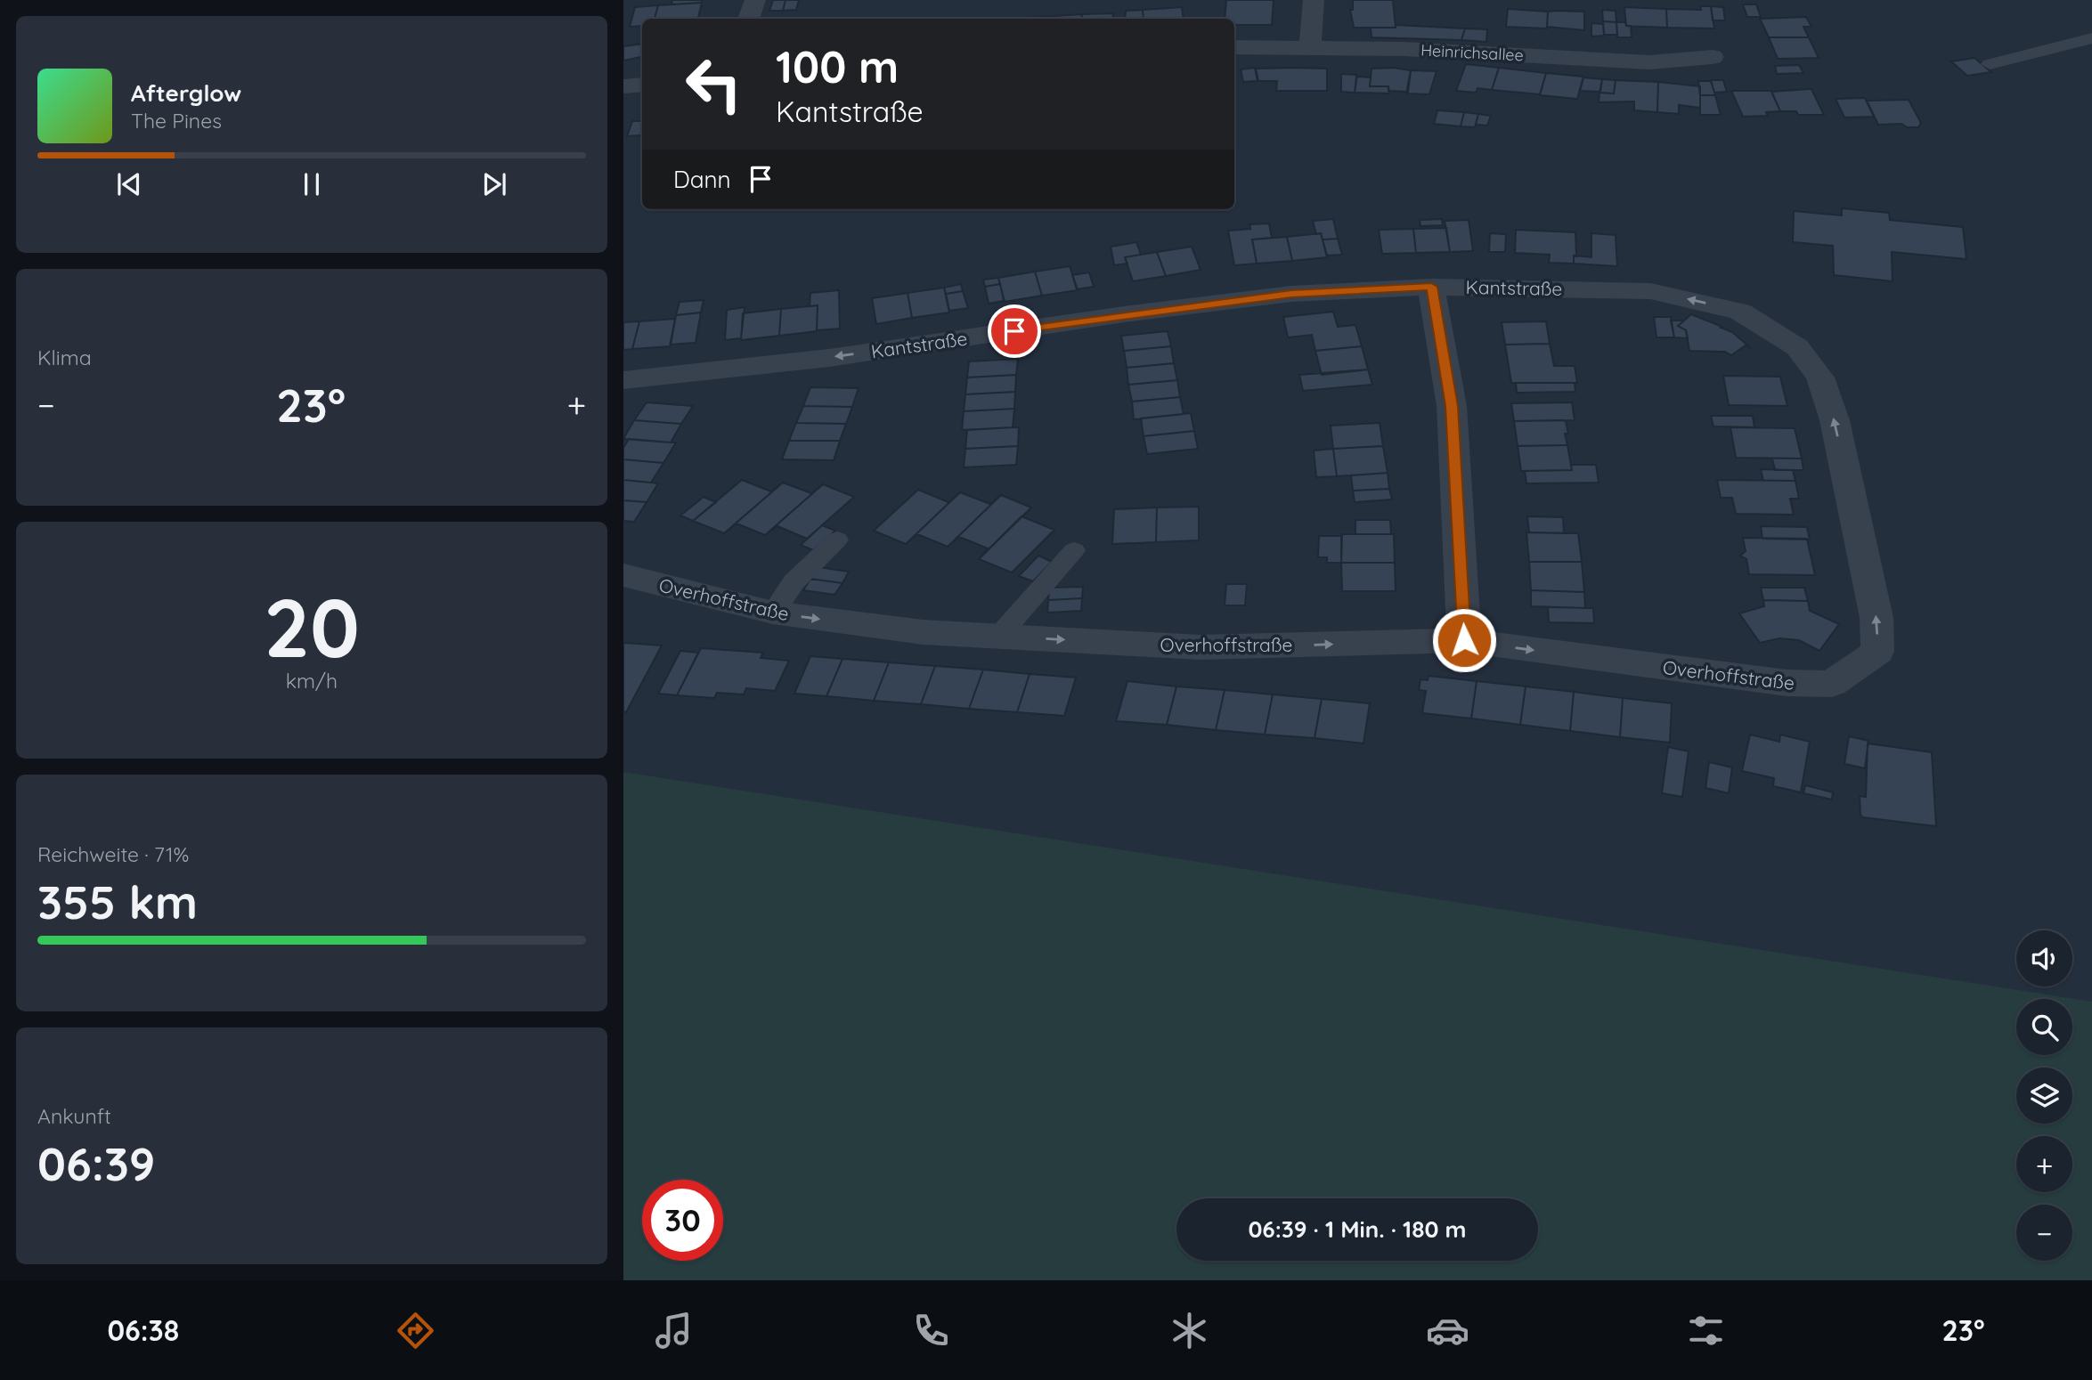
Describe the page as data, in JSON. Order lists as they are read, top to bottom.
{
  "streets": {
    "street": ["Heinrichsallee", "Kantstraße", "Overhoffstraße"]
  },
  "crossings": [
    ["Kantstraße", "Overhoffstraße"]
  ],
  "one_way": ["Overhoffstraße"],
  "page": {
    "turn": ["100 m", "Kantstraße"],
    "song": ["Afterglow", "The Pines"],
    "then": "Dann",
    "tile": [
      "Klima",
      ["20", "km/h"],
      ["Reichweite · 71%", "355 km"],
      ["Ankunft", "06:39"]
    ],
    "heat": ["−", "23°", "+"],
    "map_buttons": ["+", "−"],
    "limit": "30",
    "trip": "06:39 · 1 Min. · 180 m",
    "tabs": ["06:38", "23°"]
  }
}
